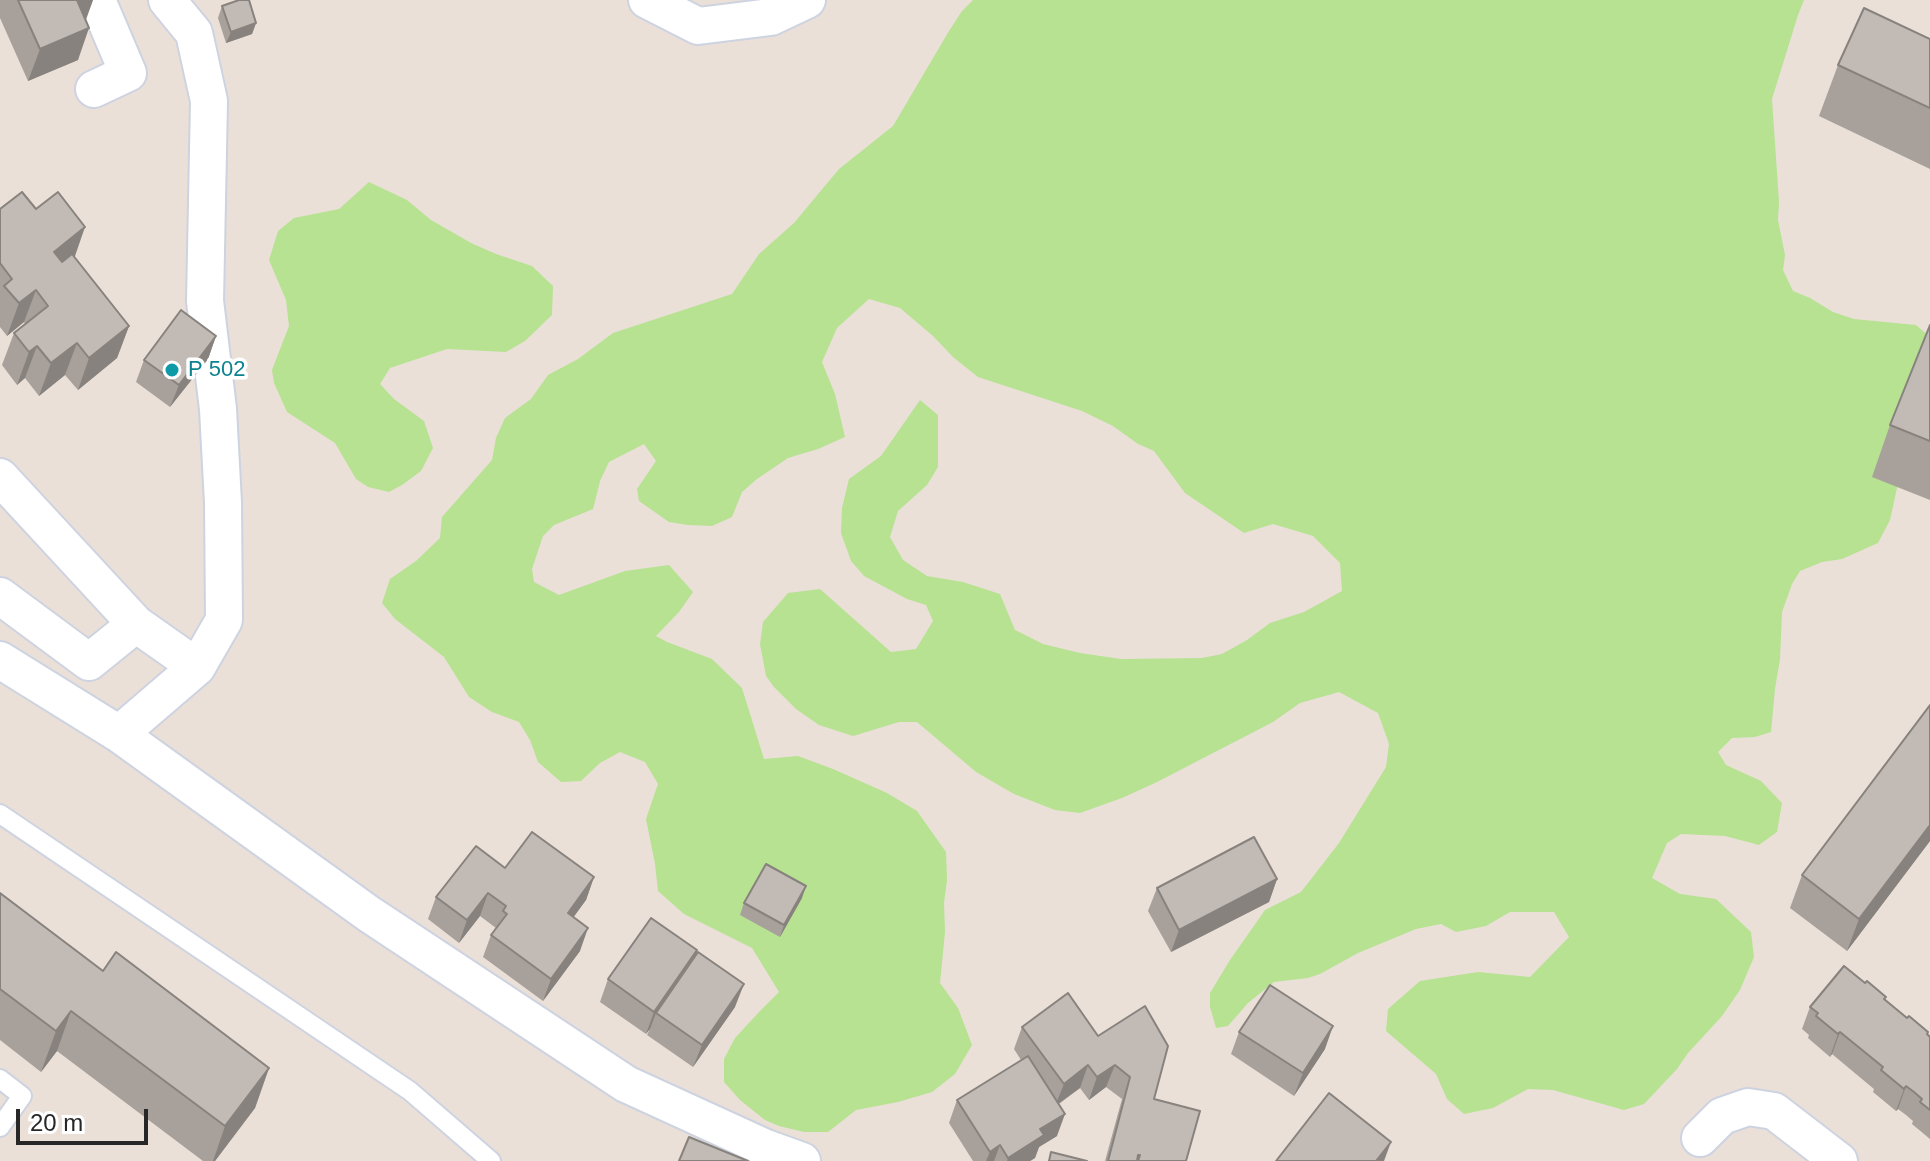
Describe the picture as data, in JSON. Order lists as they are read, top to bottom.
{
  "places": ["P 502"],
  "scale_bar": "20 m"
}
